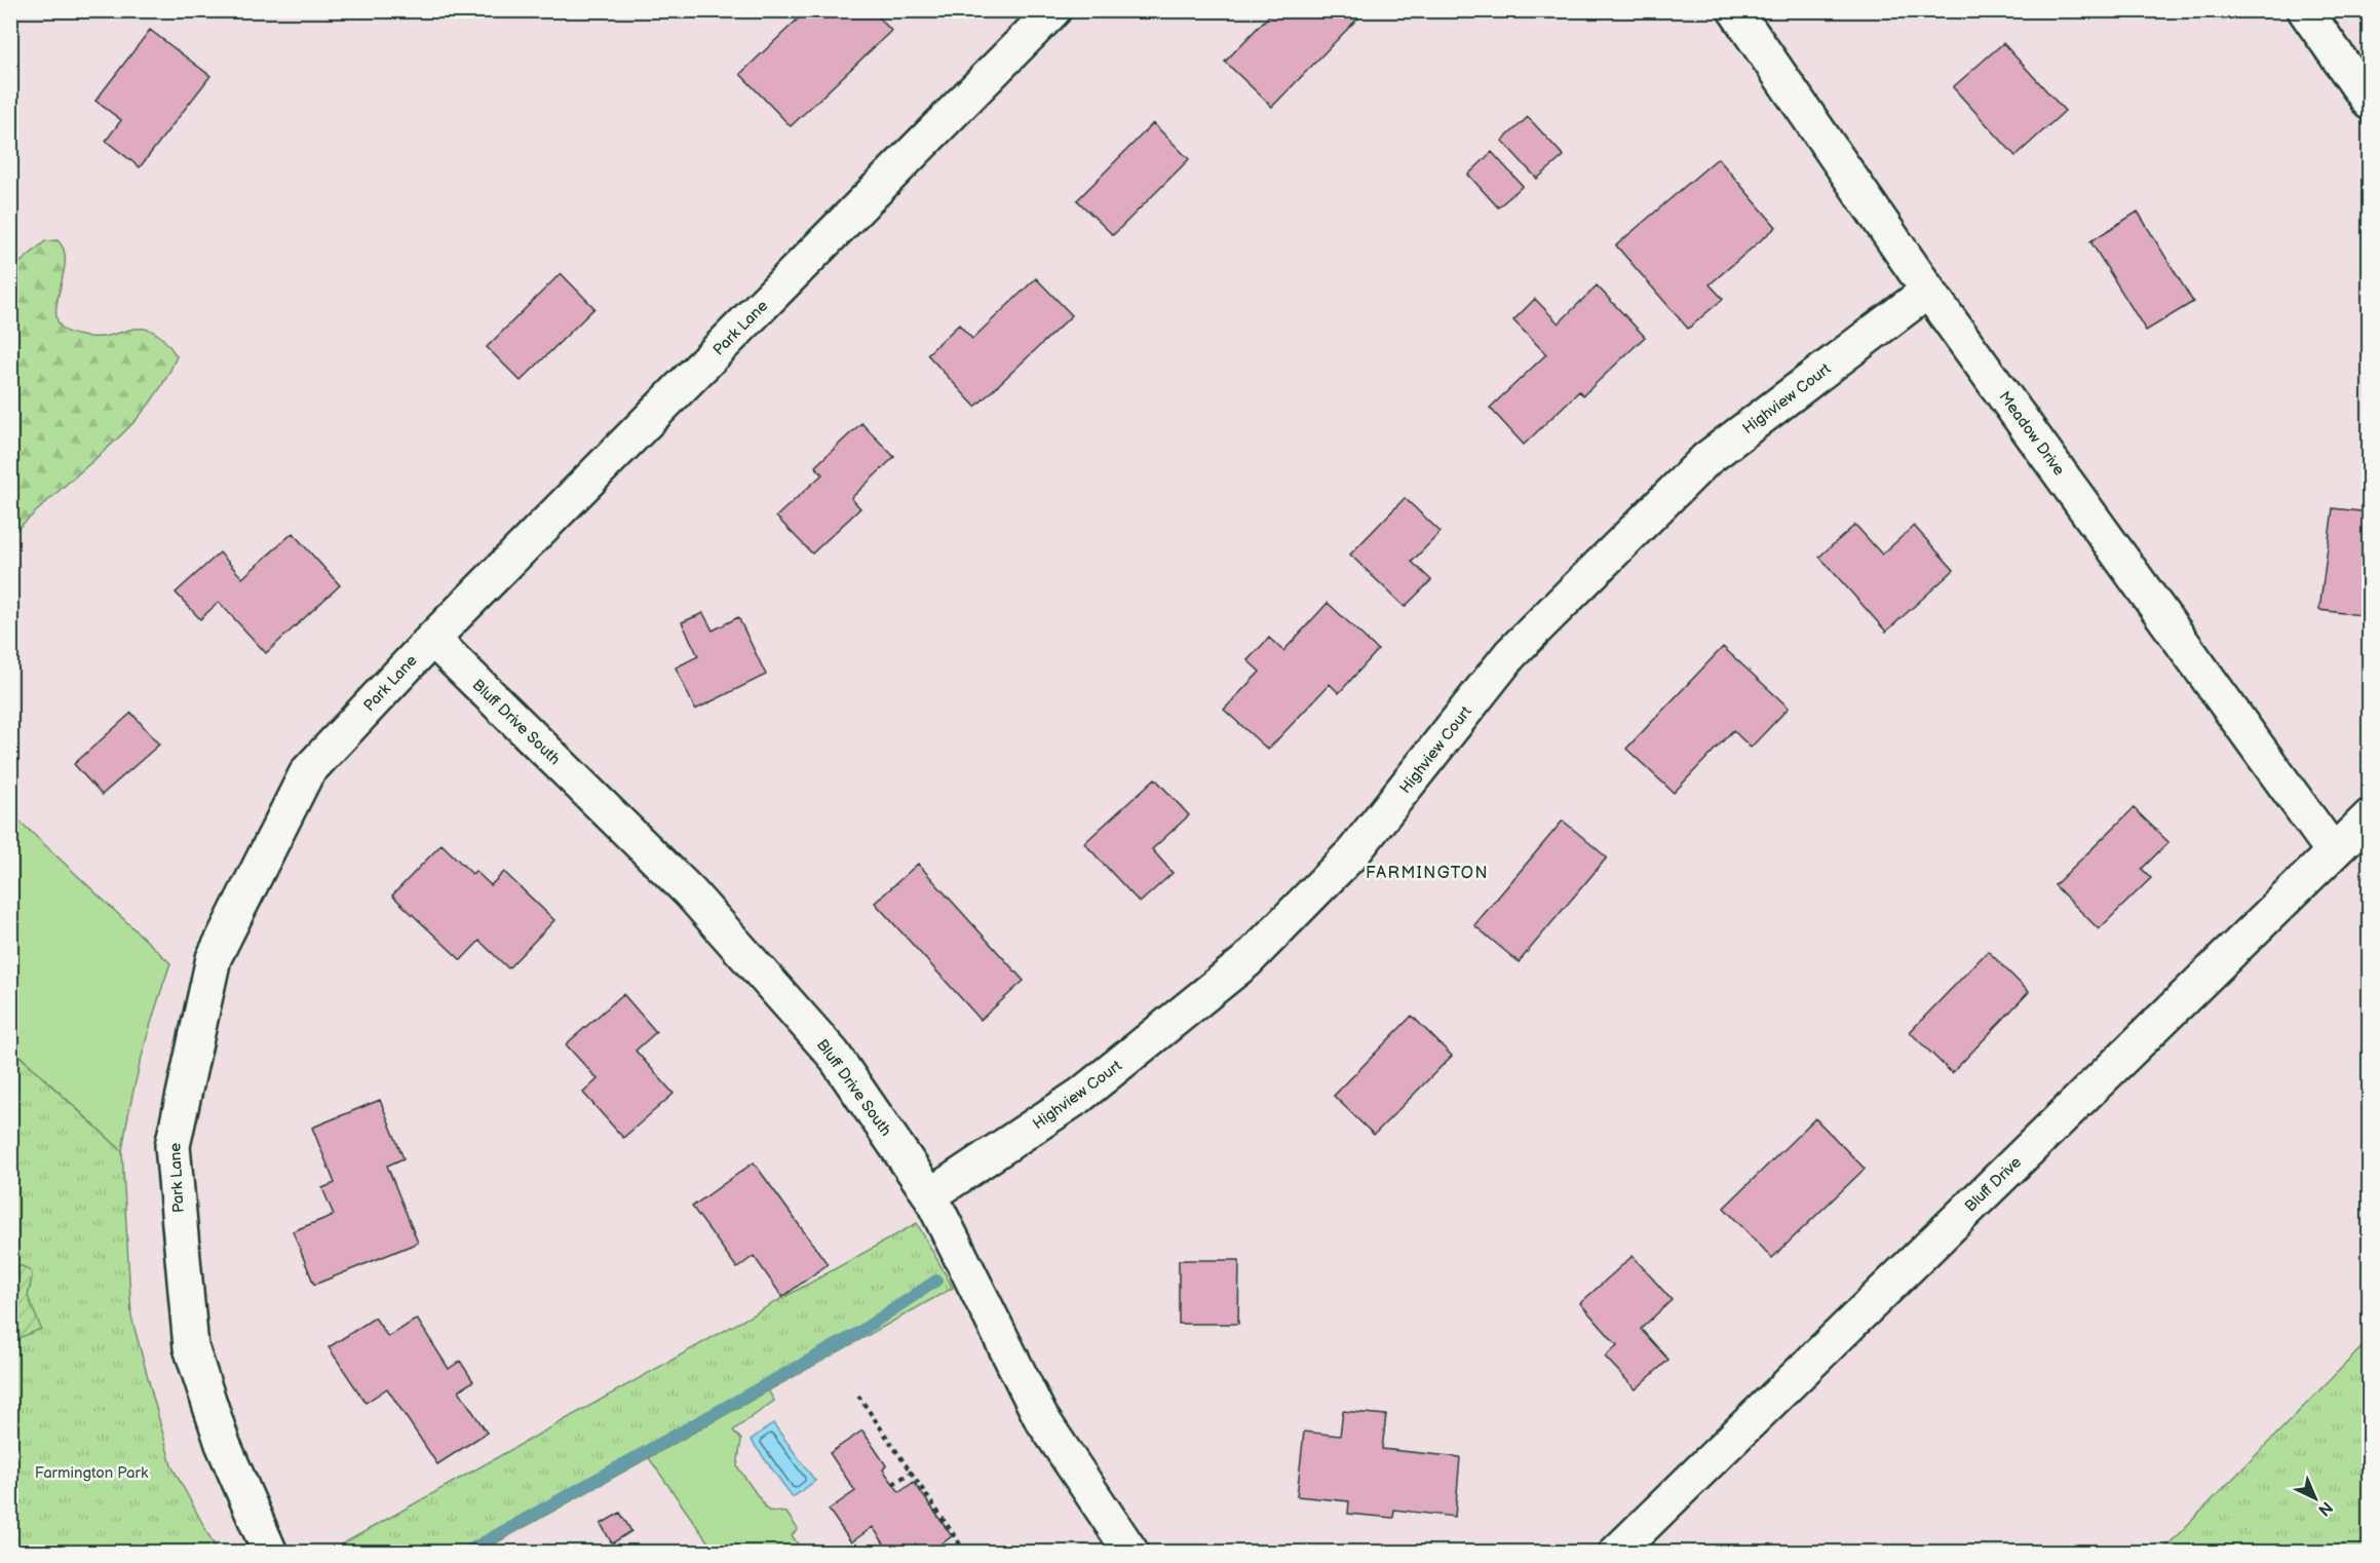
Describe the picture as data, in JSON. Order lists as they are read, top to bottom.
{
  "streets": {
    "street": [
      "Park Lane",
      "Highview Court",
      "Meadow Drive",
      "Bluff Drive South",
      "Bluff Drive"
    ]
  },
  "crossings": [
    ["Park Lane", "Bluff Drive South"],
    ["Highview Court", "Meadow Drive"],
    ["Highview Court", "Bluff Drive South"],
    ["Meadow Drive", "Bluff Drive"]
  ],
  "districts": ["FARMINGTON"],
  "parks": ["Farmington Park"],
  "north": "bottom right"
}
